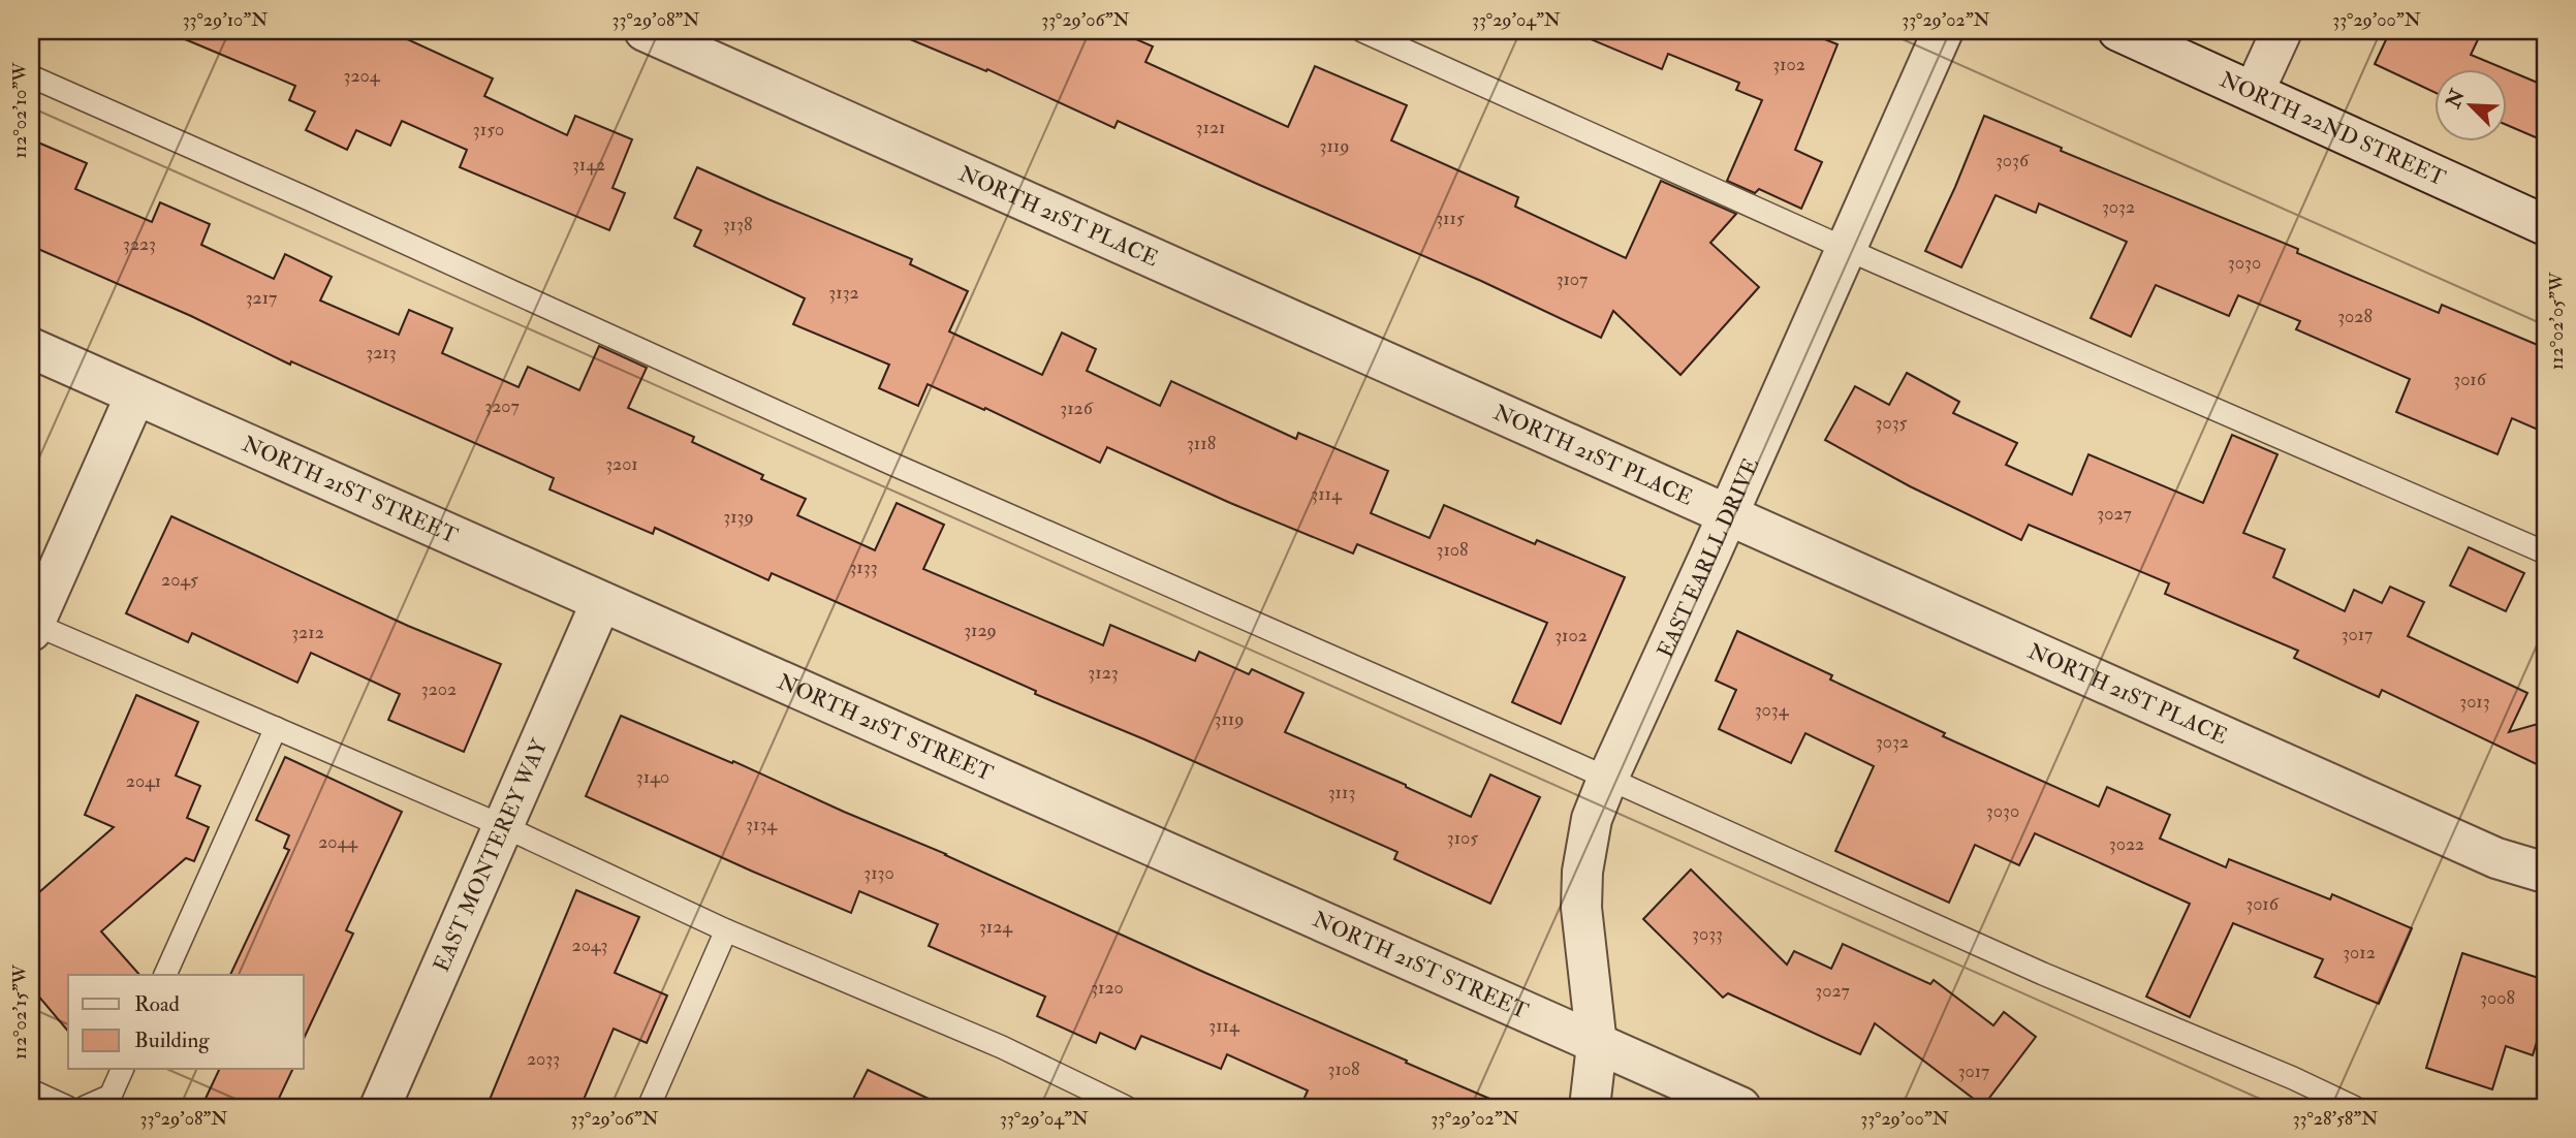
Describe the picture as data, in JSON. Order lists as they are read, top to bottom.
{
  "streets": {
    "street": [
      "NORTH 22ND STREET",
      "NORTH 21ST PLACE",
      "NORTH 21ST STREET",
      "EAST EARLL DRIVE",
      "EAST MONTEREY WAY"
    ]
  },
  "crossings": [
    ["NORTH 21ST PLACE", "EAST EARLL DRIVE"],
    ["NORTH 21ST STREET", "EAST EARLL DRIVE"],
    ["NORTH 21ST STREET", "EAST MONTEREY WAY"]
  ],
  "house_numbers": [
    "3102",
    "3204",
    "3121",
    "3150",
    "3119",
    "3036",
    "3142",
    "3032",
    "3115",
    "3138",
    "3223",
    "3030",
    "3107",
    "3132",
    "3217",
    "3028",
    "3213",
    "3016",
    "3207",
    "3126",
    "3035",
    "3118",
    "3201",
    "3114",
    "3027",
    "3139",
    "3108",
    "3133",
    "2045",
    "3129",
    "3212",
    "3017",
    "3102",
    "3123",
    "3202",
    "3013",
    "3034",
    "3119",
    "3032",
    "3140",
    "2041",
    "3113",
    "3030",
    "3134",
    "3105",
    "2044",
    "3022",
    "3130",
    "3016",
    "3124",
    "3033",
    "2043",
    "3012",
    "3120",
    "3027",
    "3008",
    "3114",
    "2033",
    "3108",
    "3017"
  ],
  "legend": ["Road", "Building"],
  "north": "top left",
  "coordinates": [
    "33°29'10\"N",
    "33°29'08\"N",
    "33°29'06\"N",
    "33°29'04\"N",
    "33°29'02\"N",
    "33°29'00\"N",
    "112°02'10\"W",
    "112°02'05\"W",
    "112°02'15\"W",
    "33°28'58\"N"
  ]
}
